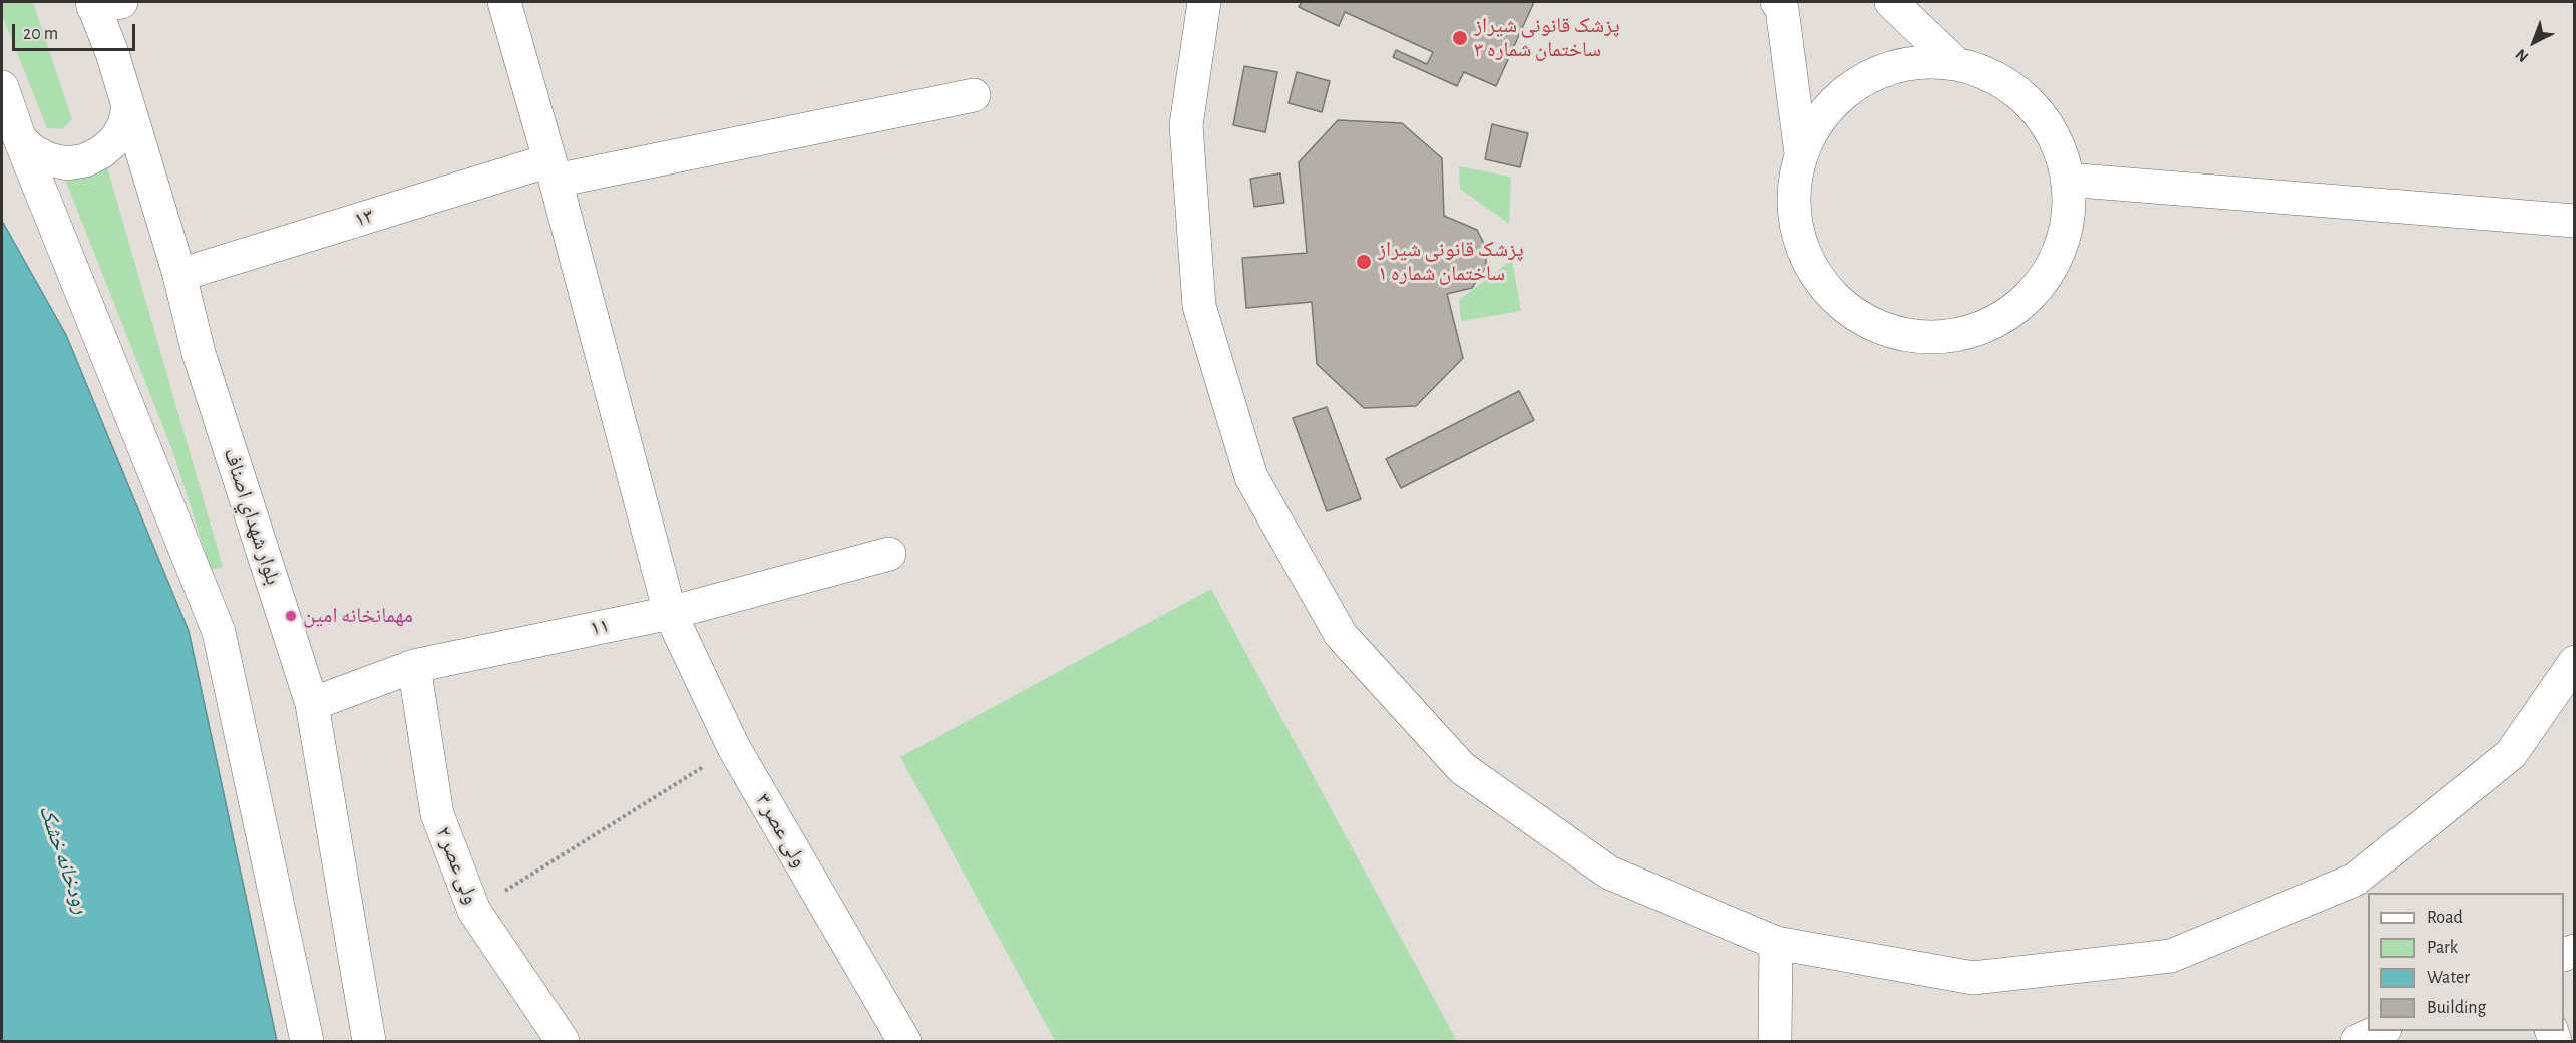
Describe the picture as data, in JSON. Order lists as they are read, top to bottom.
{
  "streets": {
    "street": [
      "۱۳",
      "بلوار شهداي اصناف",
      "۱۱",
      "ولی عصر ۳",
      "ولی عصر ۲"
    ]
  },
  "crossings": [
    ["۱۳", "بلوار شهداي اصناف"],
    ["۱۳", "ولی عصر ۳"],
    ["بلوار شهداي اصناف", "۱۱"],
    ["۱۱", "ولی عصر ۳"],
    ["۱۱", "ولی عصر ۲"]
  ],
  "water": ["رودخانه خشک"],
  "places": ["پزشک قانونی شیراز ساختمان شماره ٣", "پزشک قانونی شیراز ساختمان شماره ۱", "مهمانخانه امین"],
  "legend": [
    "Road",
    "Park",
    "Water",
    "Building"
  ],
  "scale_bar": "20 m",
  "north": "bottom left"
}
